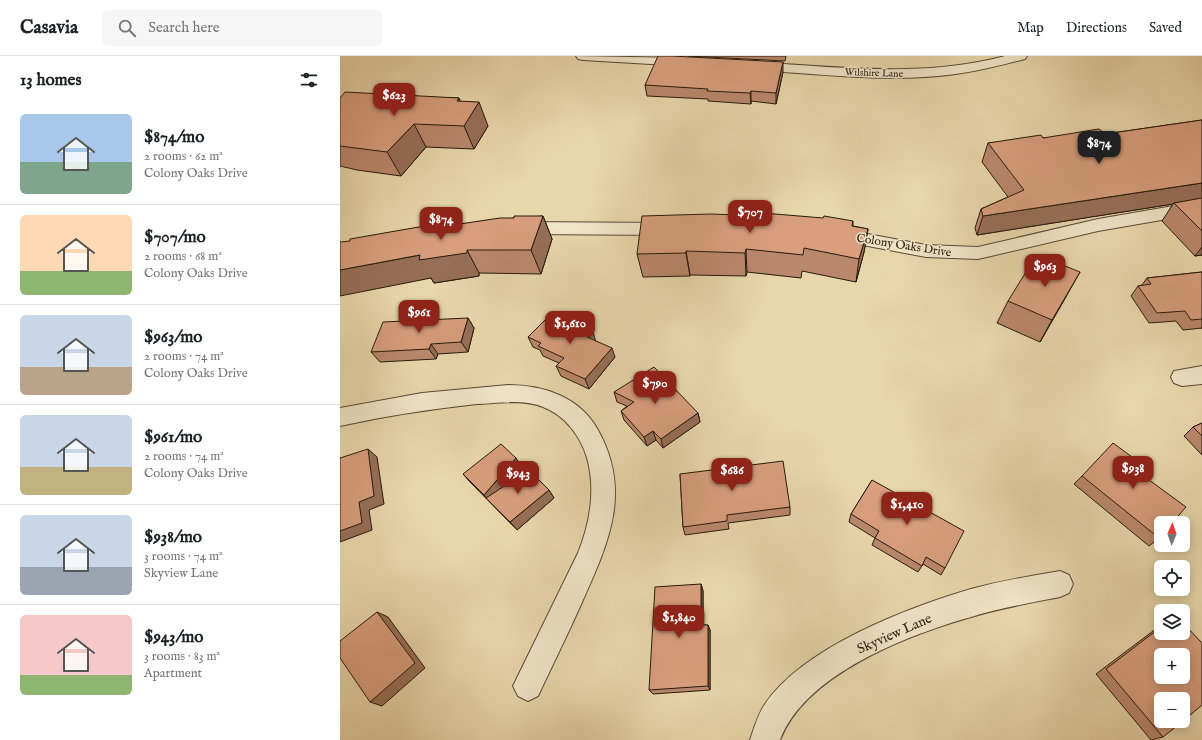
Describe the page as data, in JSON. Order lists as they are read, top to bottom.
{
  "streets": {
    "street": ["Wilshire Lane", "Colony Oaks Drive", "Skyview Lane"]
  },
  "north": "top",
  "page": {
    "header": "Casavia",
    "search": "Search here",
    "nav": ["Map", "Directions", "Saved"],
    "heading": "13 homes",
    "price": [
      "$623",
      "$874",
      "$707",
      "$874",
      "$963",
      "$961",
      "$1,610",
      "$790",
      "$938",
      "$686",
      "$943",
      "$1,410",
      "$1,840"
    ],
    "list": [
      {
        "name": "$874/mo",
        "note": "2 rooms · 62 m² · Colony Oaks Drive"
      },
      {
        "name": "$707/mo",
        "note": "2 rooms · 68 m² · Colony Oaks Drive"
      },
      {
        "name": "$963/mo",
        "note": "2 rooms · 74 m² · Colony Oaks Drive"
      },
      {
        "name": "$961/mo",
        "note": "2 rooms · 74 m² · Colony Oaks Drive"
      },
      {
        "name": "$938/mo",
        "note": "3 rooms · 74 m² · Skyview Lane"
      },
      {
        "name": "$943/mo",
        "note": "3 rooms · 83 m² · Apartment"
      }
    ],
    "map_buttons": ["+", "−"]
  }
}
